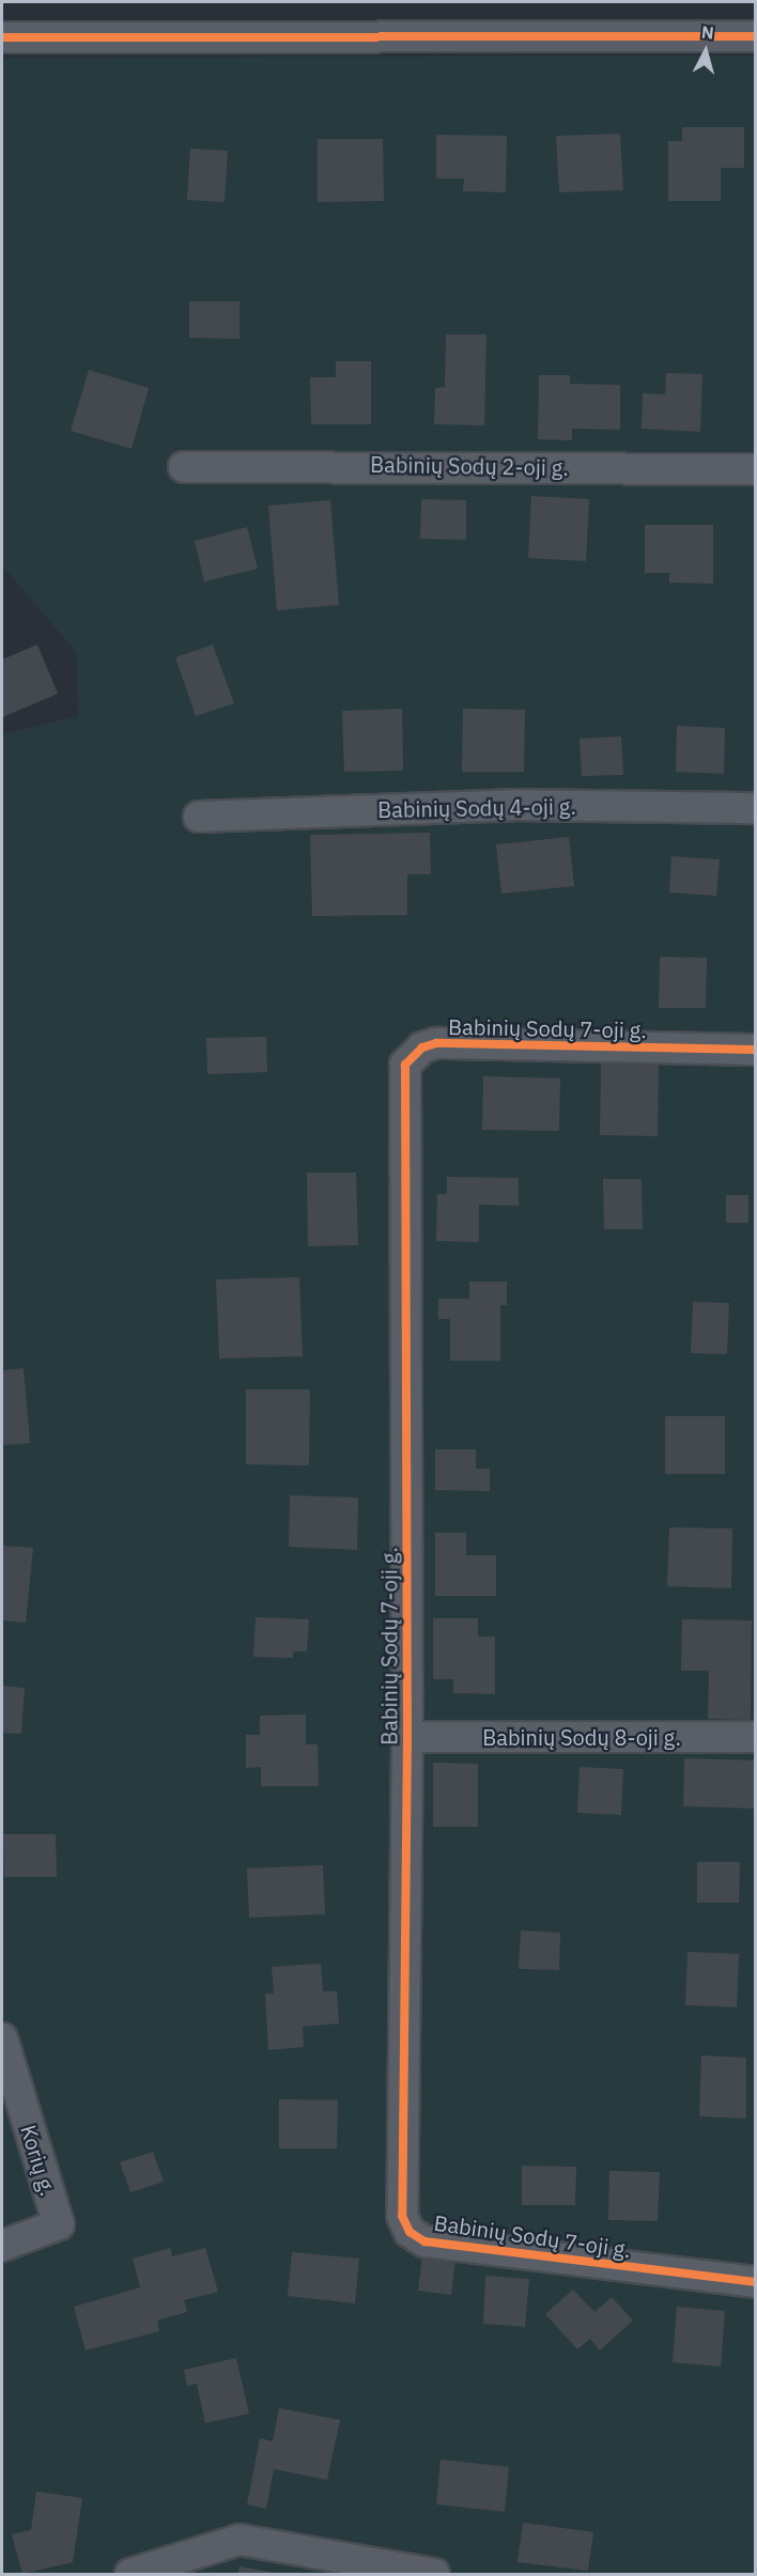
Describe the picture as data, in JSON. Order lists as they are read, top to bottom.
{
  "streets": {
    "street": [
      "Babinių Sodų 2-oji g.",
      "Babinių Sodų 4-oji g.",
      "Babinių Sodų 7-oji g.",
      "Babinių Sodų 8-oji g.",
      "Korių g."
    ]
  },
  "crossings": [
    ["Babinių Sodų 7-oji g.", "Babinių Sodų 8-oji g."]
  ],
  "north": "top"
}
